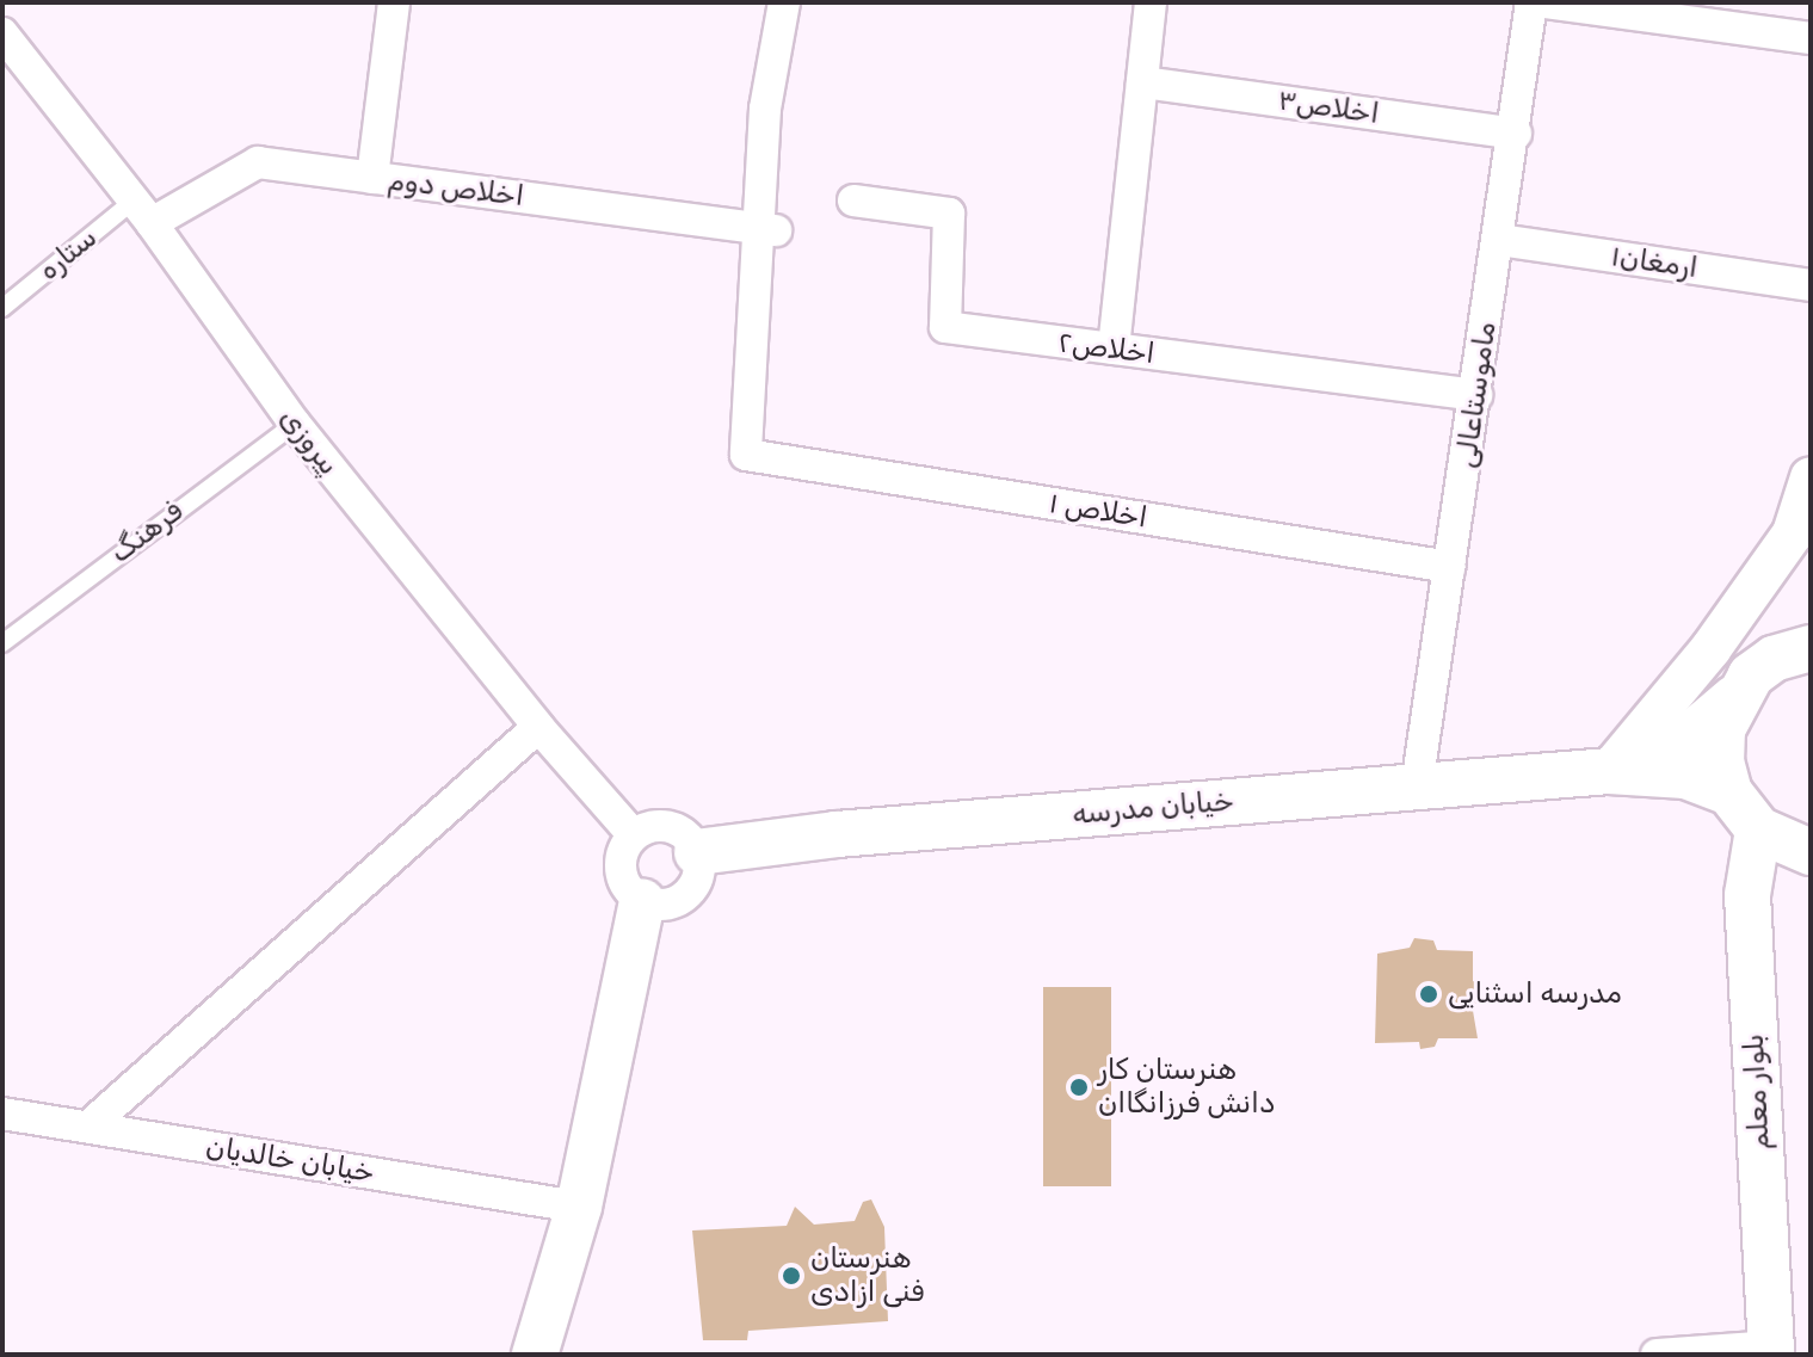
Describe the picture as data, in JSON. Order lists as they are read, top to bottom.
{
  "streets": {
    "main road": ["خیابان مدرسه", "بلوار معلم"],
    "street": [
      "اخلاص۳",
      "اخلاص دوم",
      "ارمغان۱",
      "اخلاص۲",
      "ماموستاعالی",
      "پیروزی",
      "اخلاص ۱",
      "خیابان خالدیان"
    ],
    "lane": ["ستاره", "فرهنگ"]
  },
  "crossings": [
    ["اخلاص۳", "ماموستاعالی"],
    ["اخلاص دوم", "ستاره"],
    ["اخلاص دوم", "پیروزی"],
    ["اخلاص دوم", "اخلاص ۱"],
    ["ستاره", "پیروزی"],
    ["ارمغان۱", "ماموستاعالی"],
    ["اخلاص۲", "ماموستاعالی"],
    ["ماموستاعالی", "اخلاص ۱"],
    ["ماموستاعالی", "خیابان مدرسه"],
    ["پیروزی", "فرهنگ"],
    ["پیروزی", "خیابان مدرسه"]
  ],
  "places": ["مدرسه اسثنایی", "هنرستان کار دانش فرزانگاان", "هنرستان فنی ازادی"]
}
